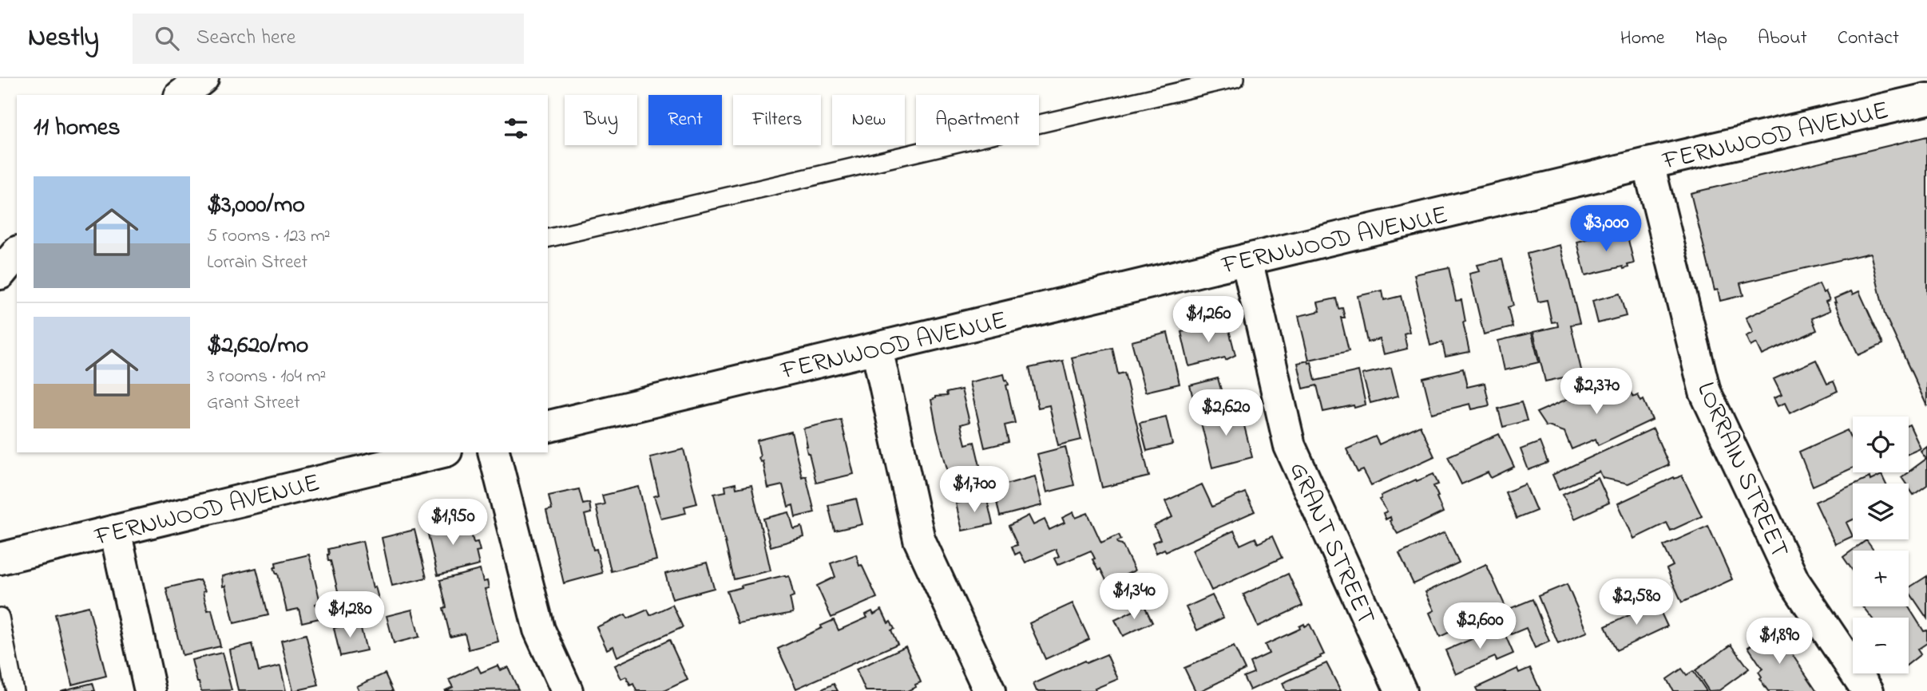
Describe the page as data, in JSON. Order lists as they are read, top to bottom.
{
  "streets": {
    "street": ["FERNWOOD AVENUE", "LORRAIN STREET", "GRANT STREET"]
  },
  "crossings": [
    ["FERNWOOD AVENUE", "LORRAIN STREET"],
    ["FERNWOOD AVENUE", "GRANT STREET"]
  ],
  "page": {
    "header": "Nestly",
    "search": "Search here",
    "nav": [
      "Home",
      "Map",
      "About",
      "Contact"
    ],
    "chip": [
      "Buy",
      "Rent",
      "Filters",
      "New",
      "Apartment"
    ],
    "heading": "11 homes",
    "list": [
      {
        "name": "$3,000/mo",
        "note": "5 rooms · 123 m² · Lorrain Street"
      },
      {
        "name": "$2,620/mo",
        "note": "3 rooms · 104 m² · Grant Street"
      }
    ],
    "price": [
      "$3,000",
      "$1,260",
      "$2,370",
      "$2,620",
      "$1,700",
      "$1,950",
      "$1,340",
      "$2,580",
      "$1,280",
      "$2,600",
      "$1,890"
    ],
    "map_buttons": ["+", "−"]
  }
}
